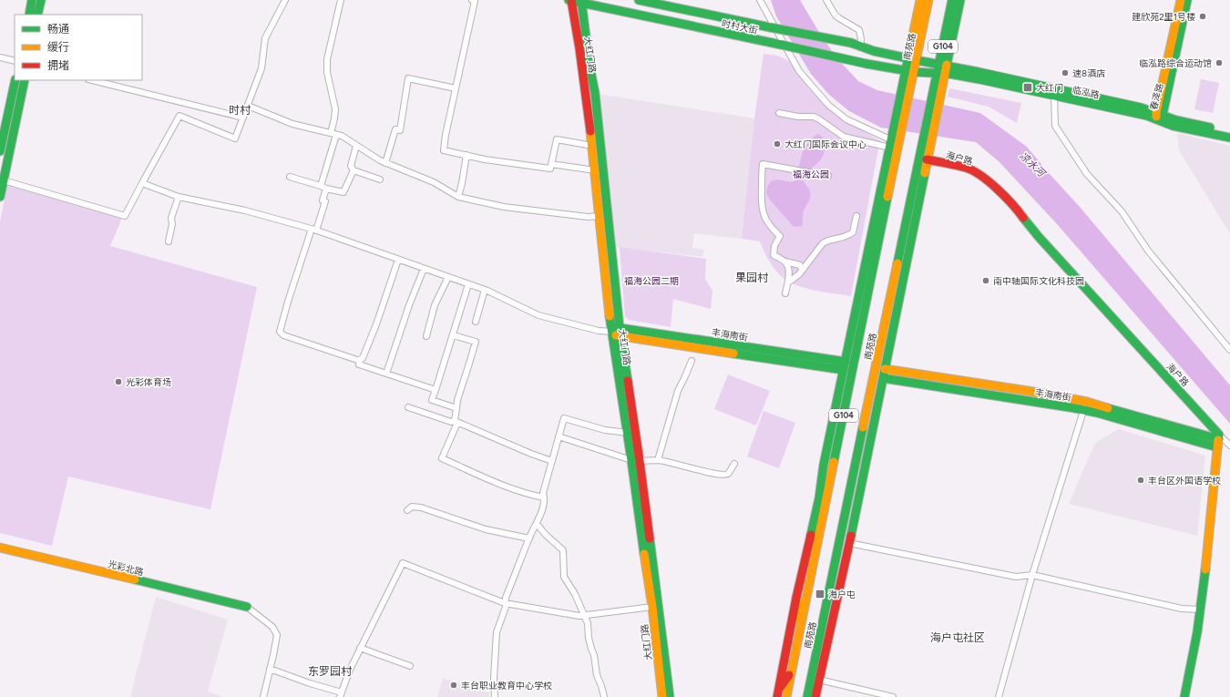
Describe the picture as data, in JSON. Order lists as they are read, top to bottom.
{
  "streets": {
    "main road": [
      "时村大街",
      "南苑路",
      "G104",
      "大红门路",
      "临泓路",
      "春泽路",
      "海户路",
      "丰海南街",
      "光彩北路"
    ]
  },
  "crossings": [
    ["时村大街", "南苑路"],
    ["时村大街", "大红门路"],
    ["时村大街", "临泓路"],
    ["南苑路", "临泓路"],
    ["大红门路", "丰海南街"],
    ["临泓路", "春泽路"],
    ["海户路", "丰海南街"]
  ],
  "districts": [
    "时村",
    "果园村",
    "海户屯社区",
    "东罗园村"
  ],
  "water": ["凉水河"],
  "parks": ["福海公园", "福海公园二期"],
  "places": {
    "other": [
      "建欣苑2里1号楼",
      "临泓路综合运动馆",
      "速8酒店",
      "大红门国际会议中心",
      "南中轴国际文化科技园",
      "光彩体育场",
      "丰台区外国语学校",
      "丰台职业教育中心学校"
    ],
    "transit": ["大红门", "海户屯"]
  },
  "legend": ["畅通", "缓行", "拥堵"]
}
